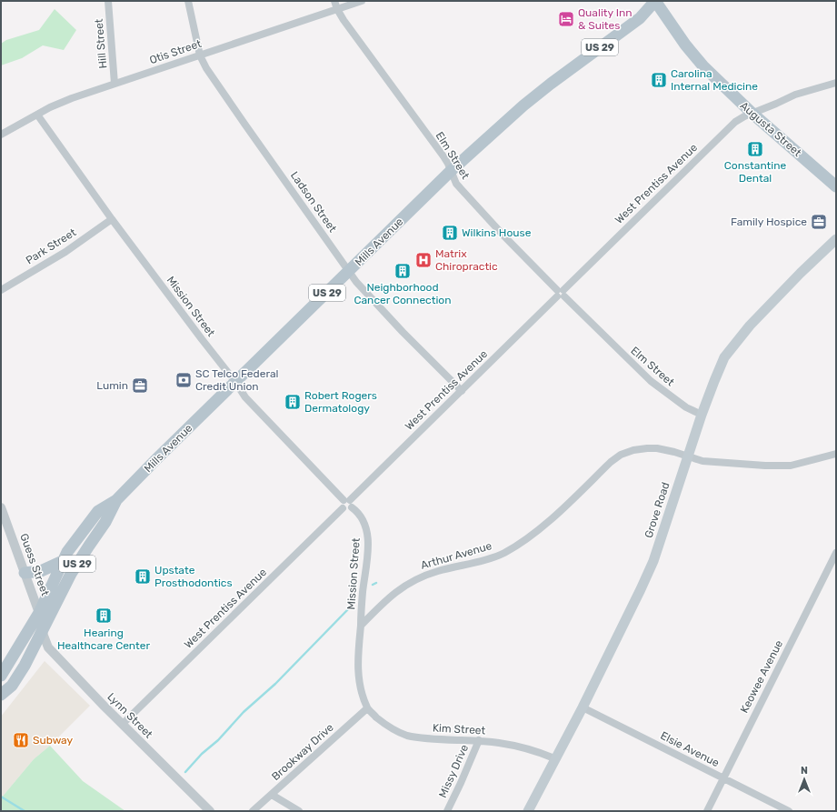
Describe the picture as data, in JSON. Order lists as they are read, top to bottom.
{
  "streets": {
    "main road": [
      "US 29",
      "Augusta Street",
      "Mills Avenue",
      "Grove Road"
    ],
    "street": [
      "Hill Street",
      "Otis Street",
      "Elm Street",
      "West Prentiss Avenue",
      "Ladson Street",
      "Park Street",
      "Mission Street",
      "Arthur Avenue",
      "Guess Street",
      "Keowee Avenue",
      "Lynn Street",
      "Kim Street",
      "Elsie Avenue",
      "Brookway Drive",
      "Missy Drive"
    ]
  },
  "crossings": [
    ["Hill Street", "Otis Street"],
    ["Otis Street", "Elm Street"],
    ["Otis Street", "Ladson Street"],
    ["Otis Street", "Mission Street"],
    ["Augusta Street", "West Prentiss Avenue"],
    ["Augusta Street", "Mills Avenue"],
    ["Elm Street", "West Prentiss Avenue"],
    ["Elm Street", "Mills Avenue"],
    ["Elm Street", "Grove Road"],
    ["West Prentiss Avenue", "Ladson Street"],
    ["West Prentiss Avenue", "Mission Street"],
    ["West Prentiss Avenue", "Lynn Street"],
    ["Ladson Street", "Mills Avenue"],
    ["Mills Avenue", "Mission Street"],
    ["Mills Avenue", "Guess Street"],
    ["Mills Avenue", "Lynn Street"],
    ["Park Street", "Mission Street"],
    ["Mission Street", "Arthur Avenue"],
    ["Grove Road", "Arthur Avenue"],
    ["Grove Road", "Kim Street"],
    ["Grove Road", "Elsie Avenue"],
    ["Guess Street", "Lynn Street"],
    ["Keowee Avenue", "Elsie Avenue"],
    ["Kim Street", "Brookway Drive"],
    ["Kim Street", "Missy Drive"]
  ],
  "places": {
    "hotel": ["Quality Inn & Suites"],
    "building": [
      "Carolina Internal Medicine",
      "Constantine Dental",
      "Wilkins House",
      "Neighborhood Cancer Connection",
      "Robert Rogers Dermatology",
      "Upstate Prosthodontics",
      "Hearing Healthcare Center"
    ],
    "office": ["Family Hospice", "Lumin"],
    "hospital": ["Matrix Chiropractic"],
    "bank": ["SC Telco Federal Credit Union"],
    "restaurant": ["Subway"]
  },
  "north": "top"
}
